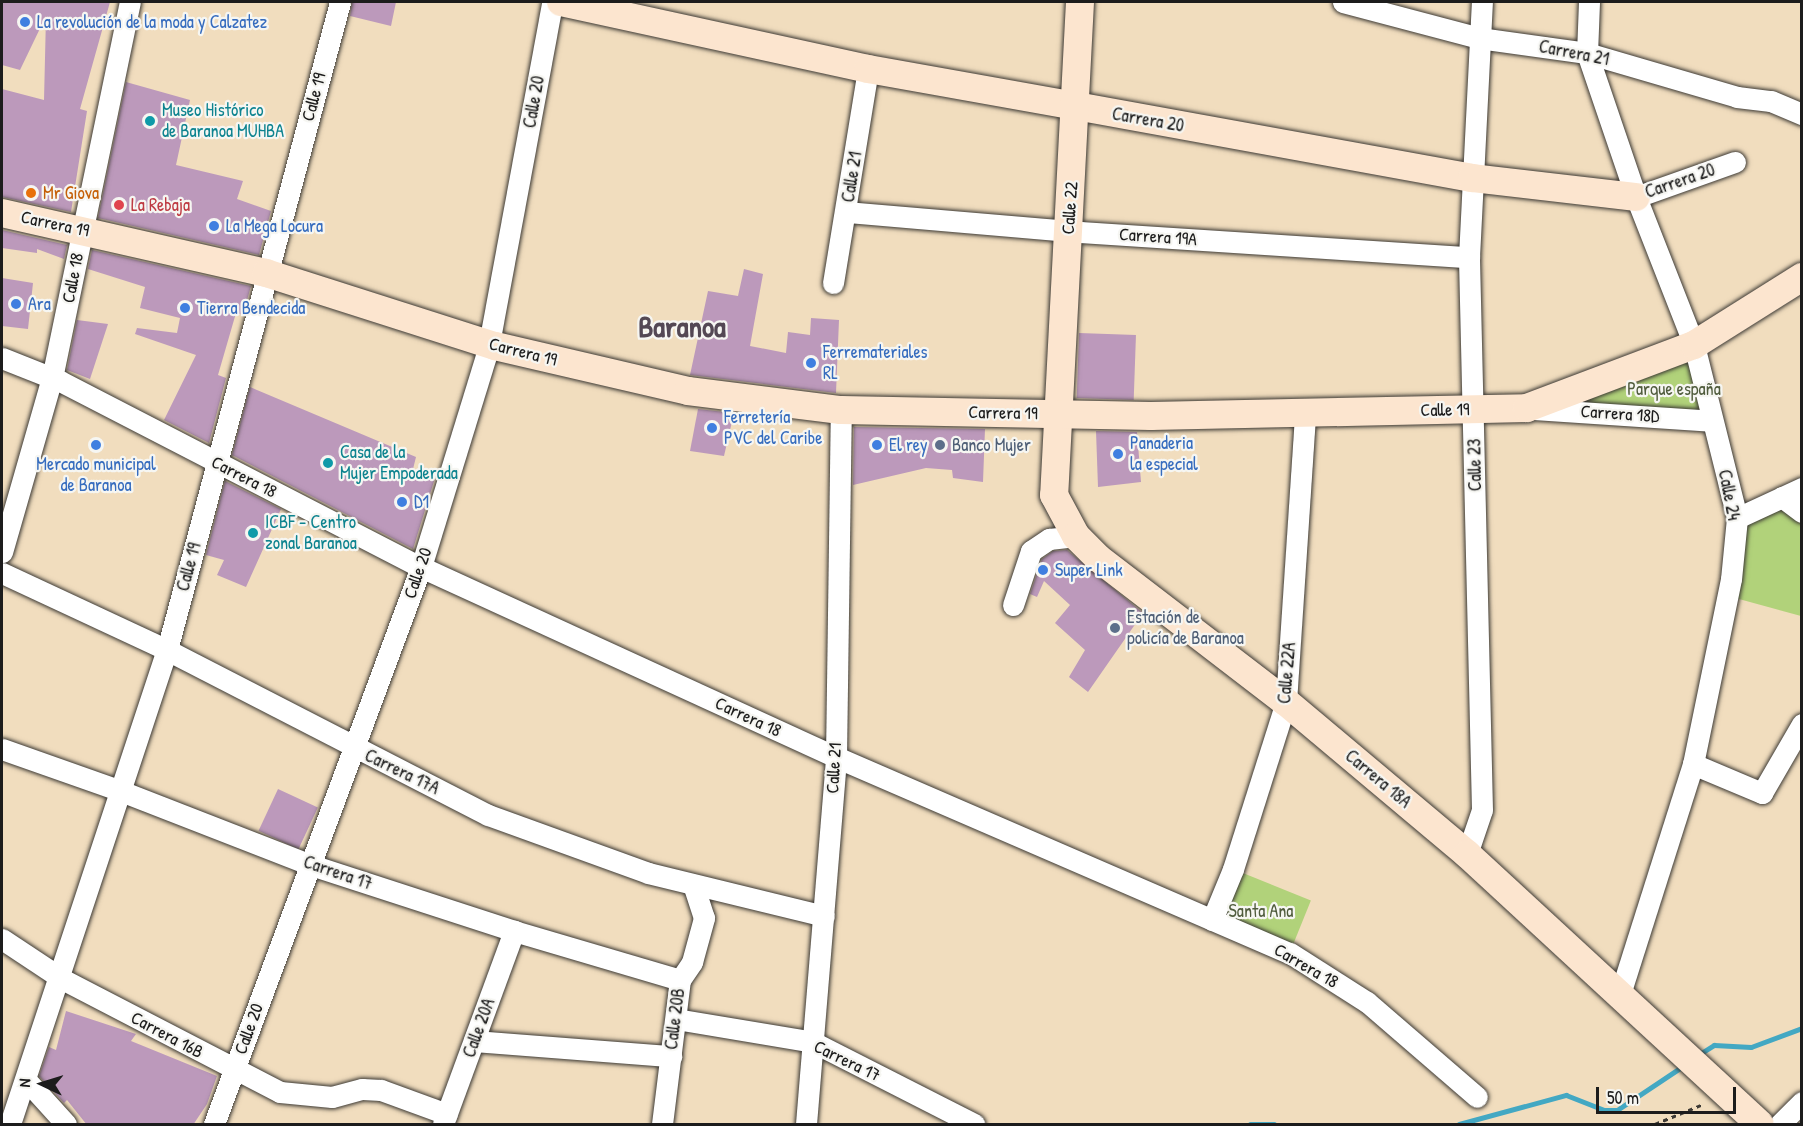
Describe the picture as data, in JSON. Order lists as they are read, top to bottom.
{
  "streets": {
    "main road": [
      "Calle 19",
      "Carrera 20",
      "Calle 22",
      "Carrera 19",
      "Carrera 18A"
    ],
    "street": [
      "Carrera 21",
      "Calle 20",
      "Calle 21",
      "Carrera 19A",
      "Calle 18",
      "Carrera 18D",
      "Calle 23",
      "Carrera 18",
      "Calle 24",
      "Calle 22A",
      "Carrera 17A",
      "Carrera 17",
      "Calle 20B",
      "Calle 20A",
      "Carrera 16B"
    ]
  },
  "crossings": [
    ["Carrera 21", "Calle 23"],
    ["Carrera 21", "Calle 24"],
    ["Calle 19", "Calle 22"],
    ["Calle 19", "Carrera 19"],
    ["Calle 19", "Carrera 18D"],
    ["Calle 19", "Calle 23"],
    ["Calle 19", "Carrera 18"],
    ["Calle 19", "Calle 24"],
    ["Calle 19", "Calle 22A"],
    ["Calle 19", "Carrera 17A"],
    ["Calle 19", "Carrera 18A"],
    ["Calle 19", "Carrera 17"],
    ["Calle 19", "Carrera 16B"],
    ["Calle 20", "Carrera 19"],
    ["Calle 20", "Carrera 18"],
    ["Calle 20", "Carrera 17A"],
    ["Calle 20", "Carrera 17"],
    ["Calle 20", "Carrera 16B"],
    ["Carrera 20", "Calle 21"],
    ["Carrera 20", "Calle 22"],
    ["Carrera 20", "Calle 23"],
    ["Carrera 20", "Calle 24"],
    ["Calle 21", "Carrera 19"],
    ["Calle 21", "Carrera 19A"],
    ["Calle 21", "Carrera 18"],
    ["Calle 21", "Carrera 17A"],
    ["Calle 21", "Carrera 17"],
    ["Calle 22", "Carrera 19"],
    ["Calle 22", "Carrera 19A"],
    ["Calle 22", "Carrera 18A"],
    ["Carrera 19", "Calle 18"],
    ["Carrera 19", "Carrera 18A"],
    ["Carrera 19A", "Calle 23"],
    ["Calle 18", "Carrera 18"],
    ["Carrera 18D", "Calle 24"],
    ["Calle 23", "Carrera 18A"],
    ["Carrera 18", "Calle 22A"],
    ["Calle 24", "Carrera 18A"],
    ["Calle 22A", "Carrera 18A"],
    ["Carrera 17A", "Calle 20B"],
    ["Carrera 17", "Calle 20B"],
    ["Carrera 17", "Calle 20A"],
    ["Calle 20A", "Carrera 16B"]
  ],
  "districts": ["Baranoa"],
  "parks": ["Parque españa", "Santa Ana"],
  "places": [
    "La revolución de la moda y Calzatez",
    "Museo Histórico de Baranoa MUHBA",
    "Mr Giova",
    "La Rebaja",
    "La Mega Locura",
    "Ara",
    "Tierra Bendecida",
    "Ferremateriales RL",
    "Ferretería PVC del Caribe",
    "Mercado municipal de Baranoa",
    "El rey",
    "Banco Mujer",
    "Panaderia la especial",
    "Casa de la Mujer Empoderada",
    "D1",
    "ICBF - Centro zonal Baranoa",
    "Super Link",
    "Estación de policía de Baranoa"
  ],
  "scale_bar": "50 m",
  "north": "left"
}
